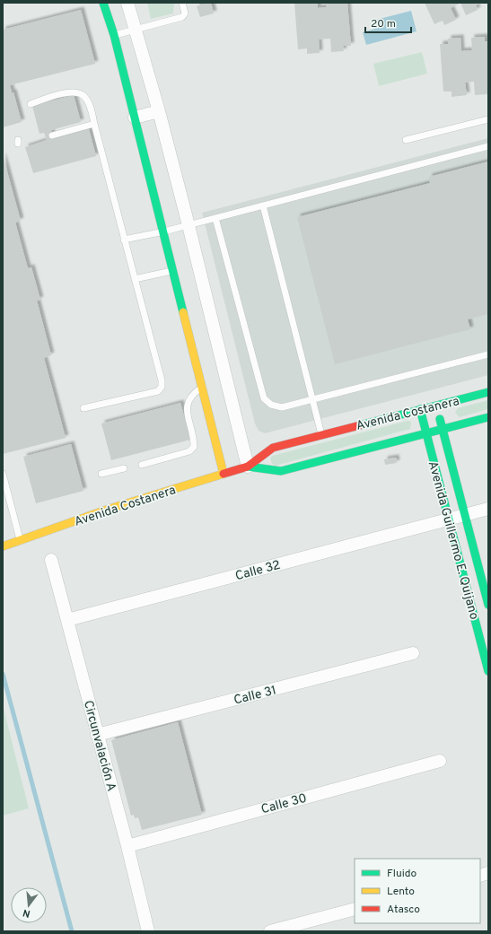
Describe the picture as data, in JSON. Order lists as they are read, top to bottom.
{
  "streets": {
    "street": [
      "Avenida Costanera",
      "Avenida Guillermo E. Quijano",
      "Calle 32",
      "Calle 31",
      "Circunvalación A",
      "Calle 30"
    ]
  },
  "crossings": [
    ["Avenida Costanera", "Avenida Guillermo E. Quijano"],
    ["Avenida Guillermo E. Quijano", "Calle 32"],
    ["Calle 32", "Circunvalación A"],
    ["Calle 31", "Circunvalación A"],
    ["Circunvalación A", "Calle 30"]
  ],
  "legend": ["Fluido", "Lento", "Atasco"],
  "scale_bar": "20 m",
  "north": "bottom"
}
